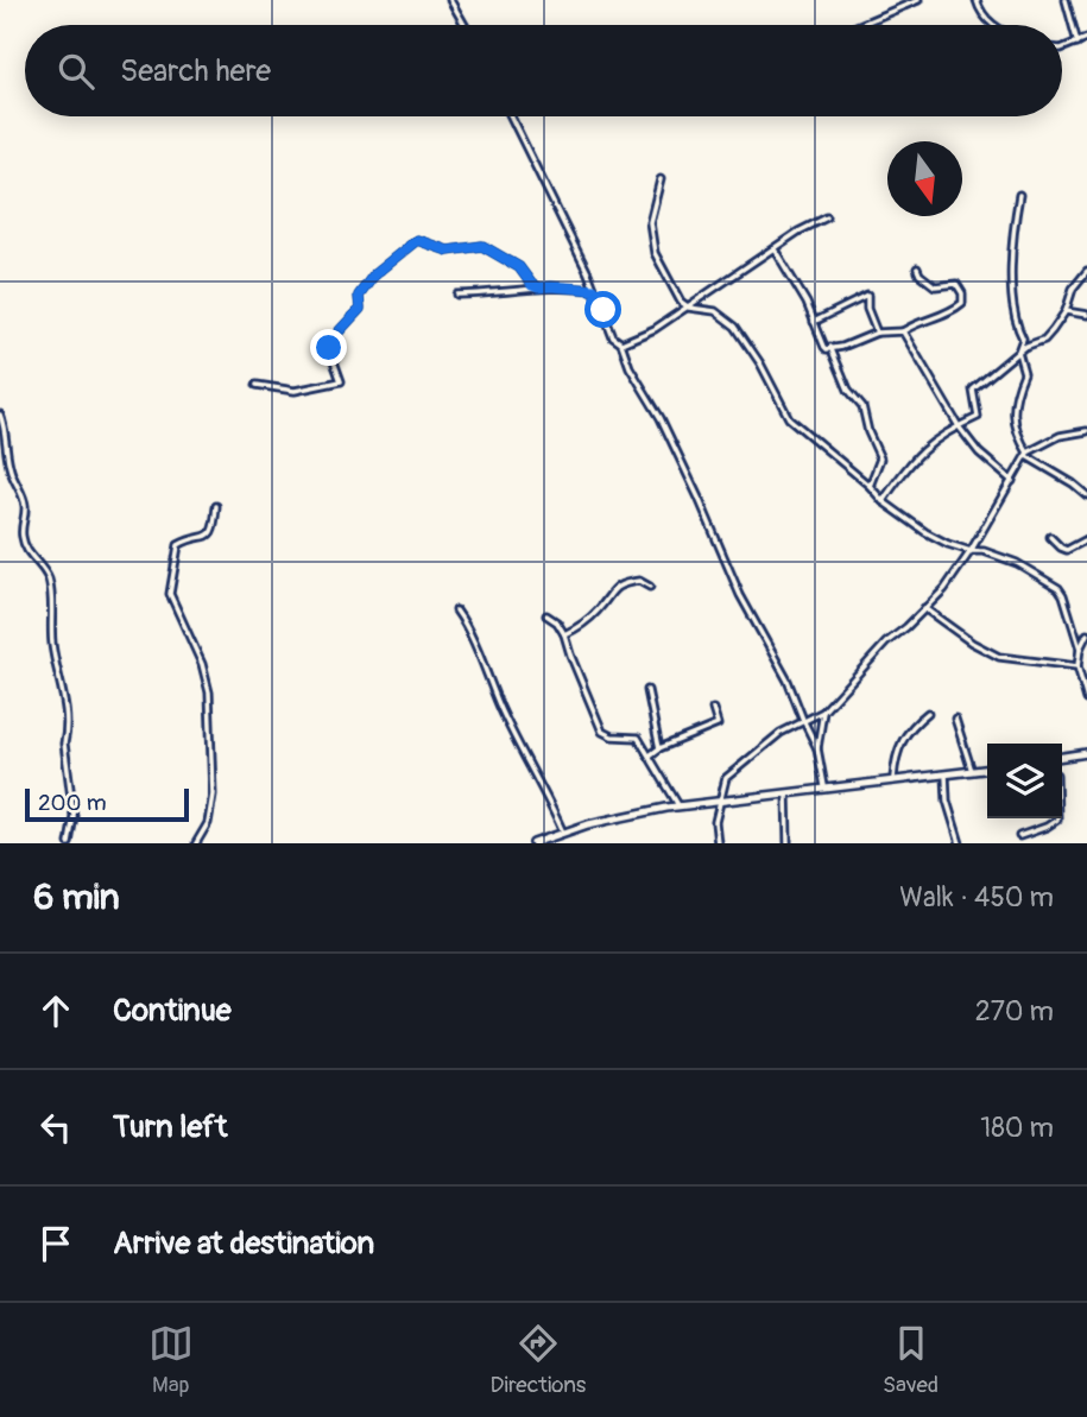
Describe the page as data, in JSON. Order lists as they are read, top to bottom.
{
  "scale_bar": "200 m",
  "north": "bottom",
  "page": {
    "search": "Search here",
    "scale": "200 m",
    "heading": ["6 min", "Walk · 450 m"],
    "list": [
      ["Continue", "270 m"],
      ["Turn left", "180 m"],
      "Arrive at destination"
    ],
    "nav": ["Map", "Directions", "Saved"]
  }
}
